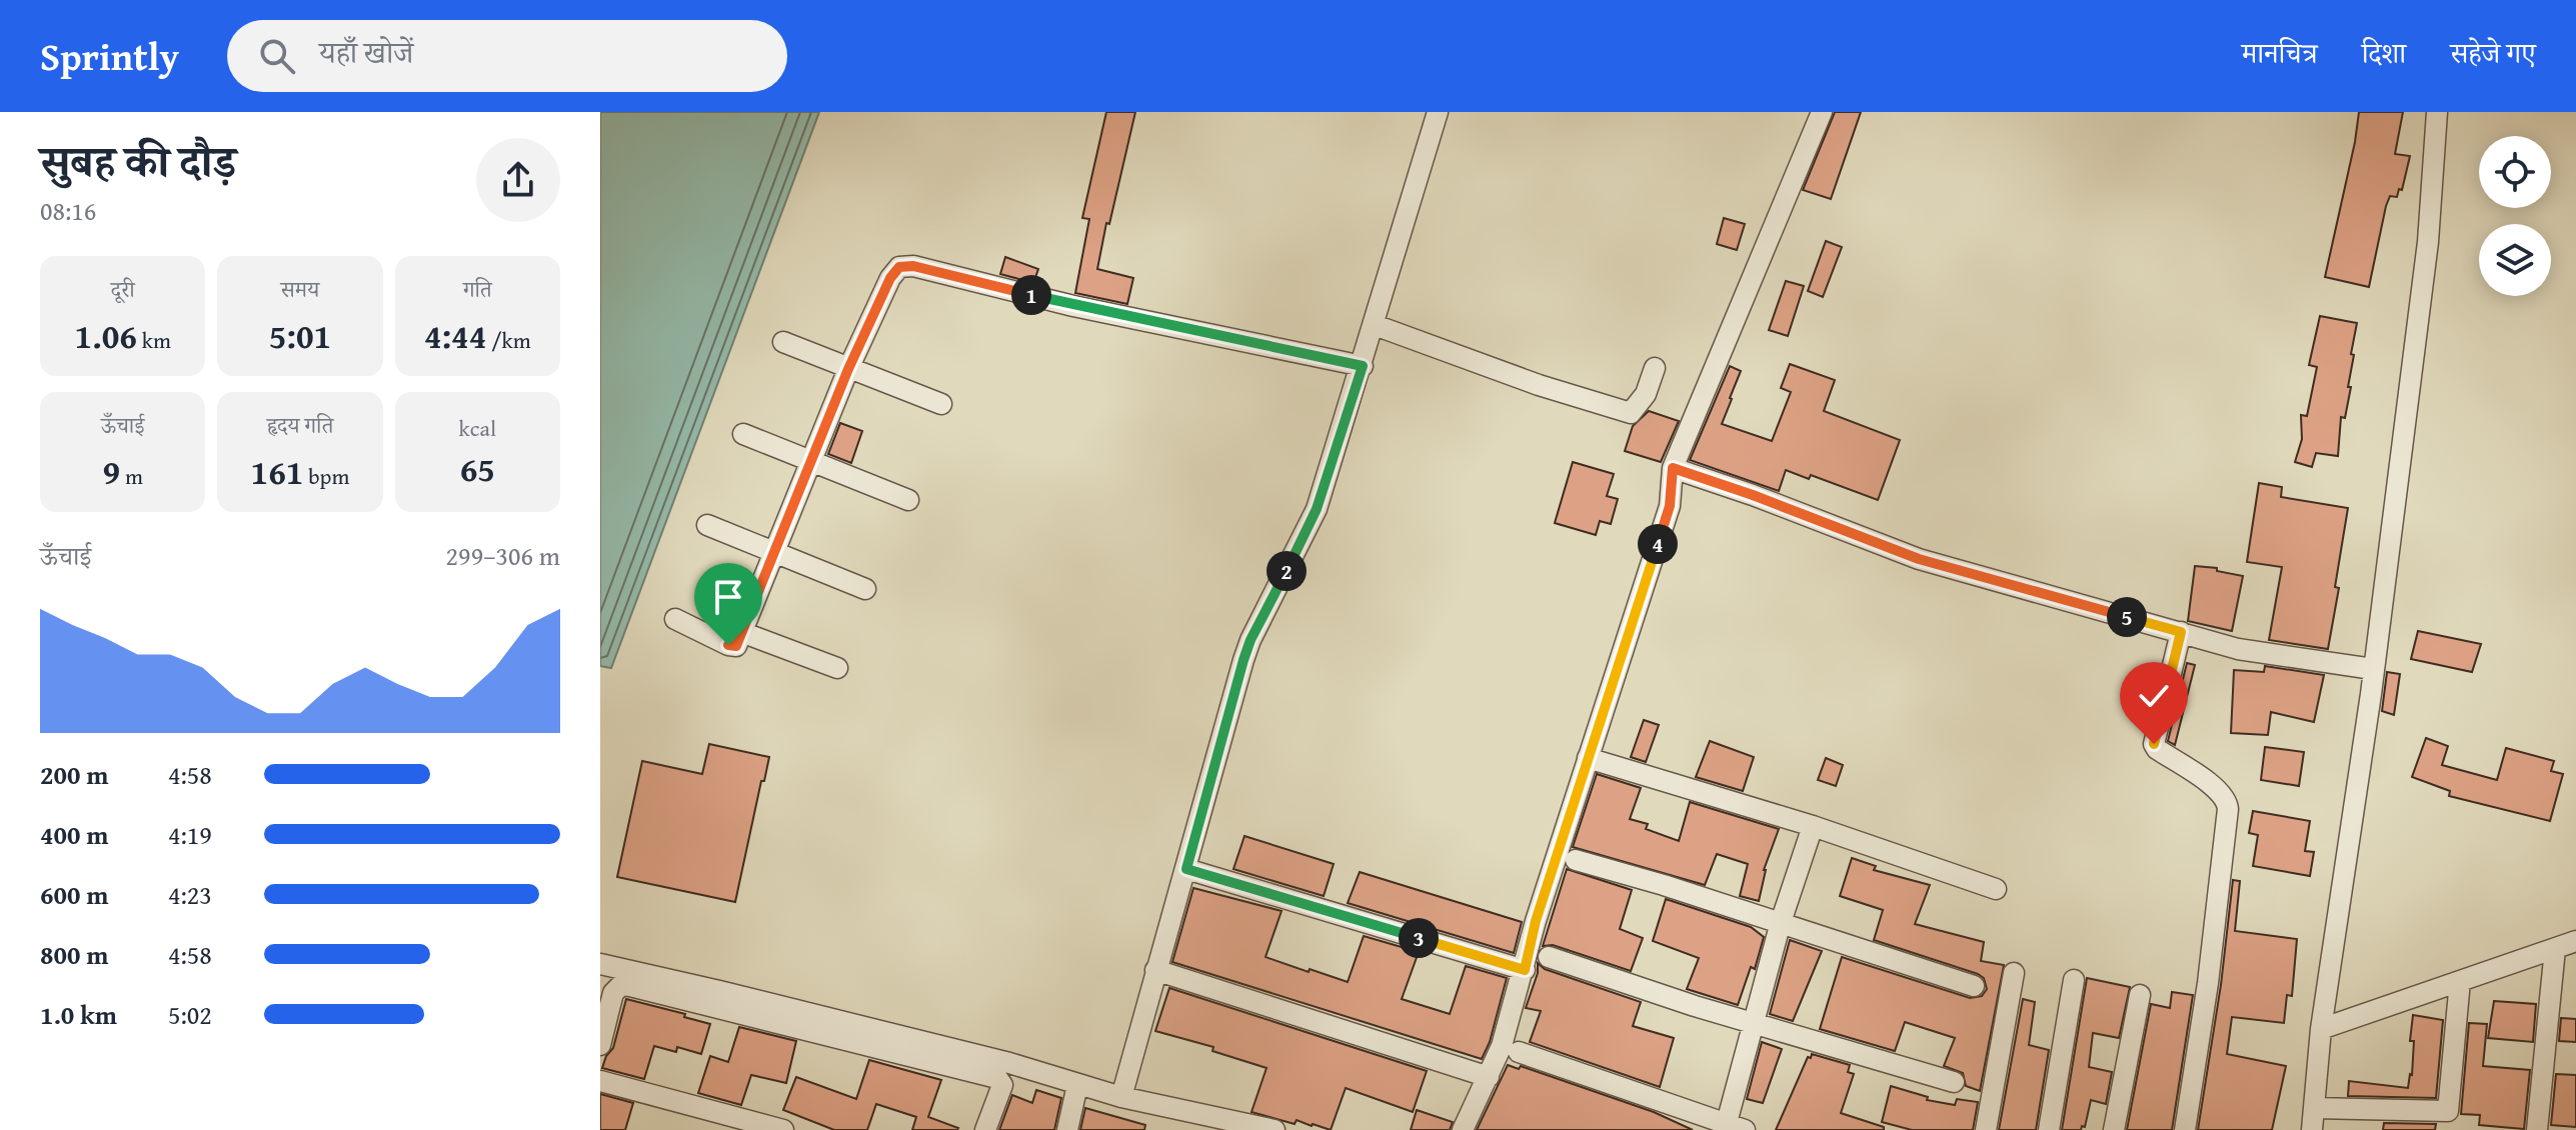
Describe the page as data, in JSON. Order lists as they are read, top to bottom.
{
  "page": {
    "header": "Sprintly",
    "search": "यहाँ खोजें",
    "nav": ["मानचित्र", "दिशा", "सहेजे गए"],
    "heading": ["सुबह की दौड़", "08:16"],
    "stats": [
      ["दूरी", "1.06 km"],
      ["समय", "5:01"],
      ["गति", "4:44 /km"],
      ["ऊँचाई", "9 m"],
      ["हृदय गति", "161 bpm"],
      ["kcal", "65"]
    ],
    "pins": [
      "1",
      "4",
      "2",
      "5",
      "3"
    ],
    "chart": ["ऊँचाई", "299–306 m"],
    "list": [
      {
        "name": "200 m",
        "note": "4:58"
      },
      {
        "name": "400 m",
        "note": "4:19"
      },
      {
        "name": "600 m",
        "note": "4:23"
      },
      {
        "name": "800 m",
        "note": "4:58"
      },
      {
        "name": "1.0 km",
        "note": "5:02"
      }
    ]
  }
}
